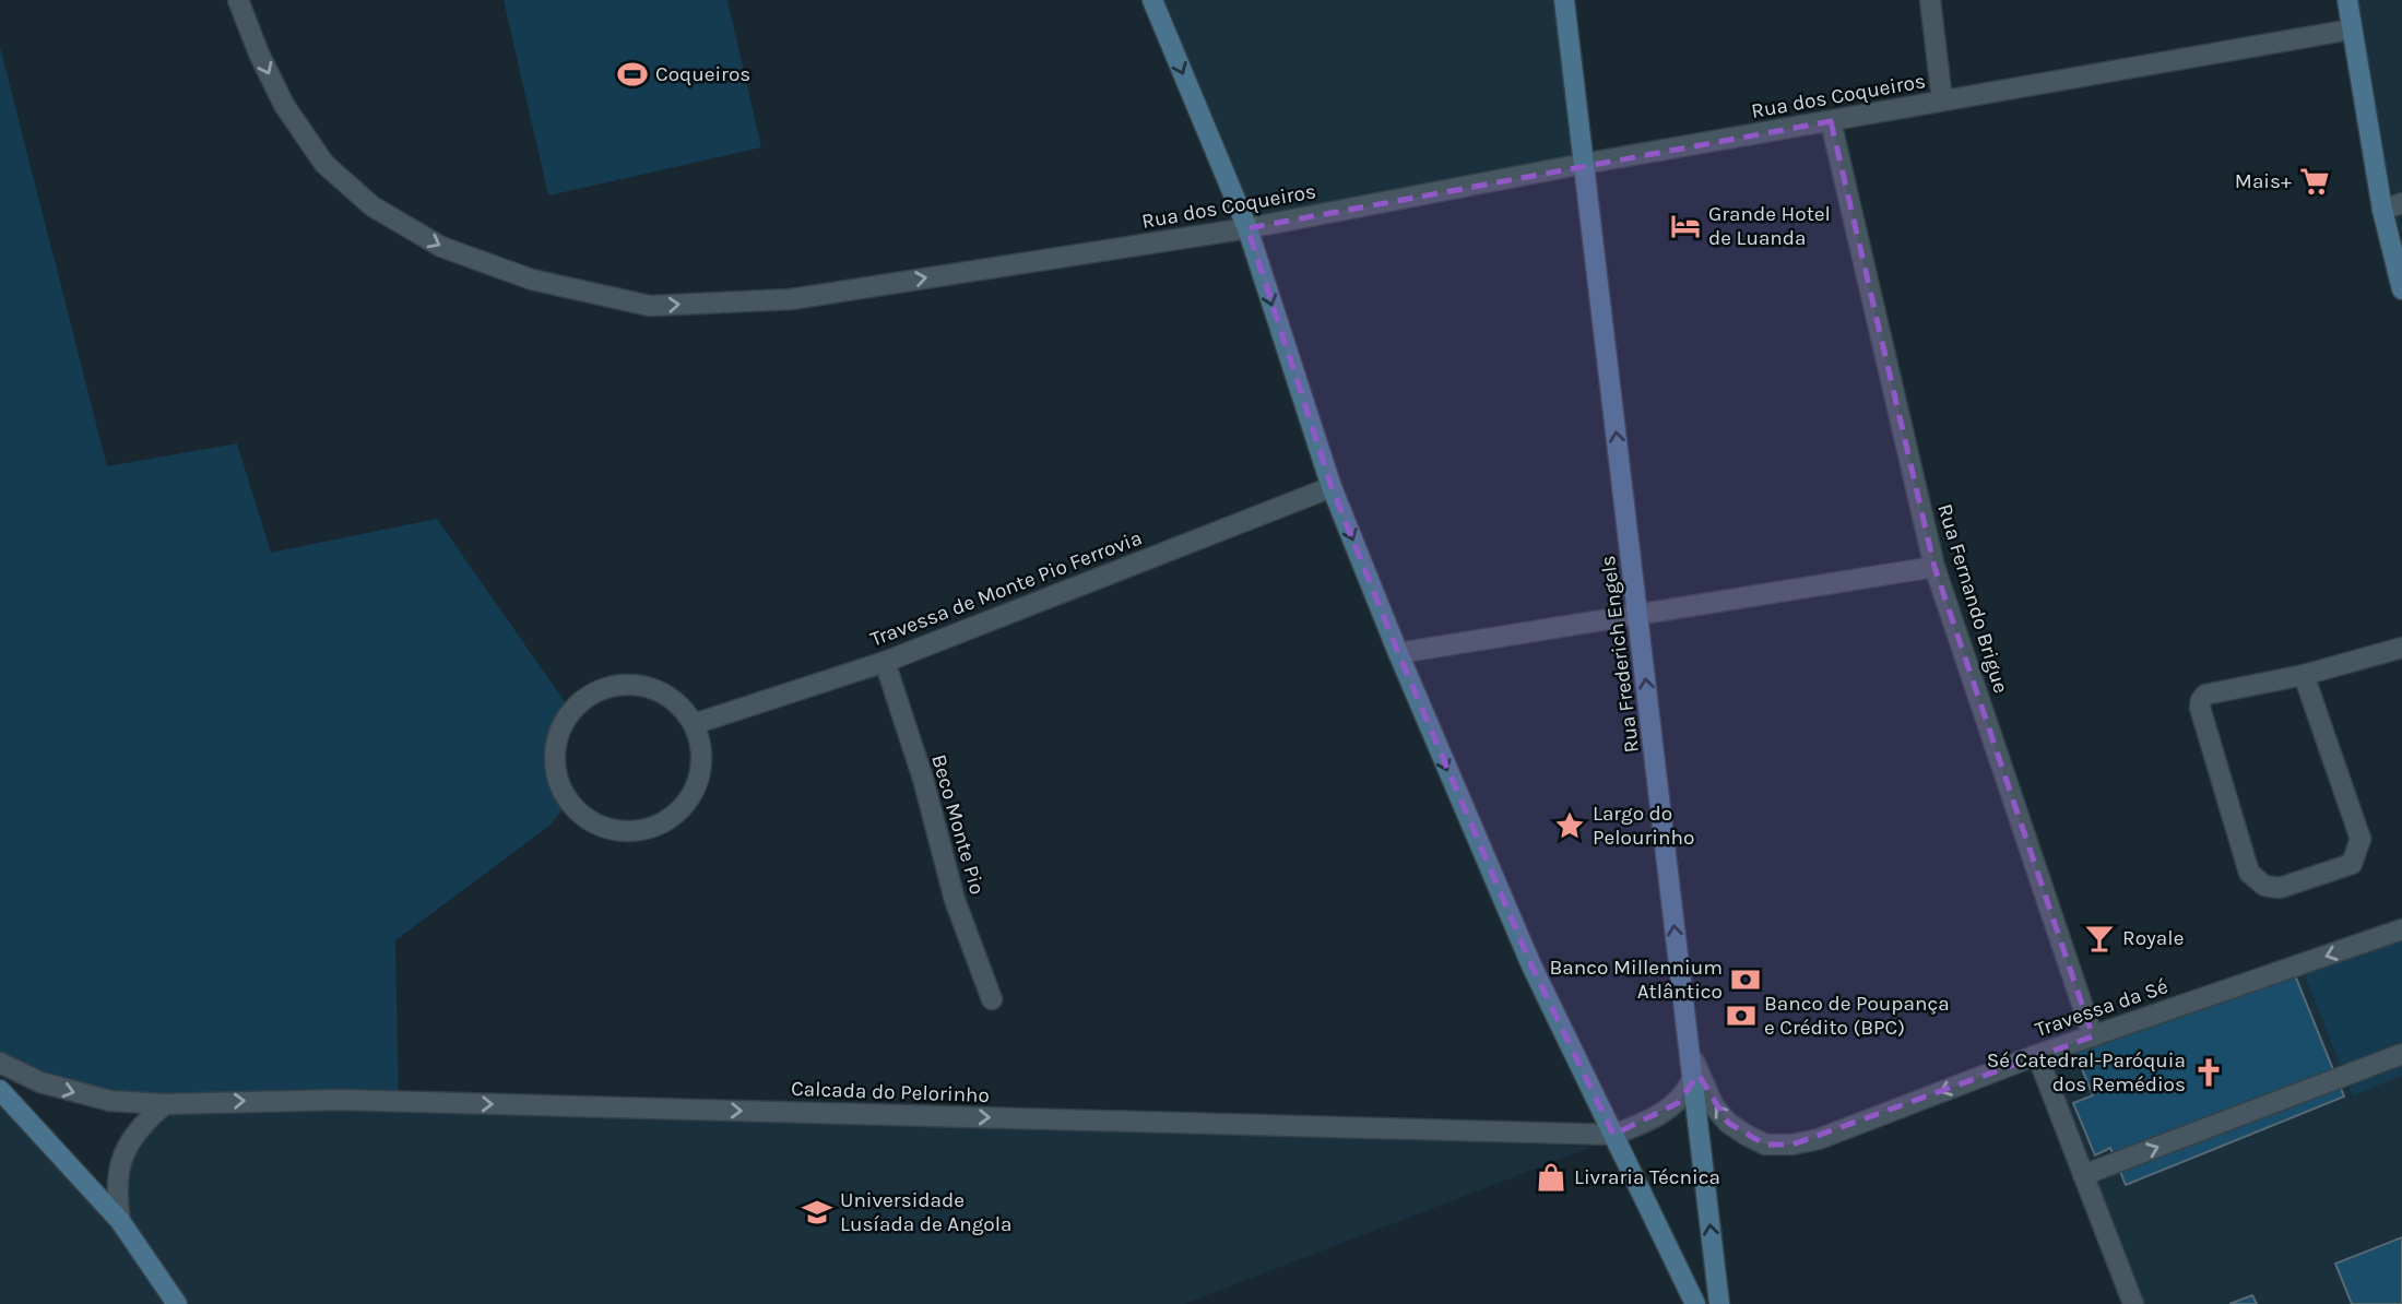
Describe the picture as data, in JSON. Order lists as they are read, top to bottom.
{
  "streets": {
    "street": [
      "Rua dos Coqueiros",
      "Travessa de Monte Pio Ferrovia",
      "Rua Fernando Brigue",
      "Rua Frederich Engels",
      "Beco Monte Pio",
      "Travessa da Sé",
      "Calcada do Pelorinho"
    ]
  },
  "crossings": [
    ["Rua dos Coqueiros", "Rua Fernando Brigue"],
    ["Rua dos Coqueiros", "Rua Frederich Engels"],
    ["Travessa de Monte Pio Ferrovia", "Beco Monte Pio"],
    ["Rua Fernando Brigue", "Travessa da Sé"],
    ["Rua Frederich Engels", "Travessa da Sé"]
  ],
  "one_way": ["Rua dos Coqueiros", "Calcada do Pelorinho"],
  "places": {
    "sports": ["Coqueiros"],
    "supermarket": ["Mais+"],
    "hotel": ["Grande Hotel de Luanda"],
    "place": ["Largo do Pelourinho"],
    "bar": ["Royale"],
    "bank": ["Banco Millennium Atlântico", "Banco de Poupança e Crédito (BPC)"],
    "church": ["Sé Catedral-Paróquia dos Remédios"],
    "shop": ["Livraria Técnica"],
    "school or university": ["Universidade Lusíada de Angola"]
  }
}
